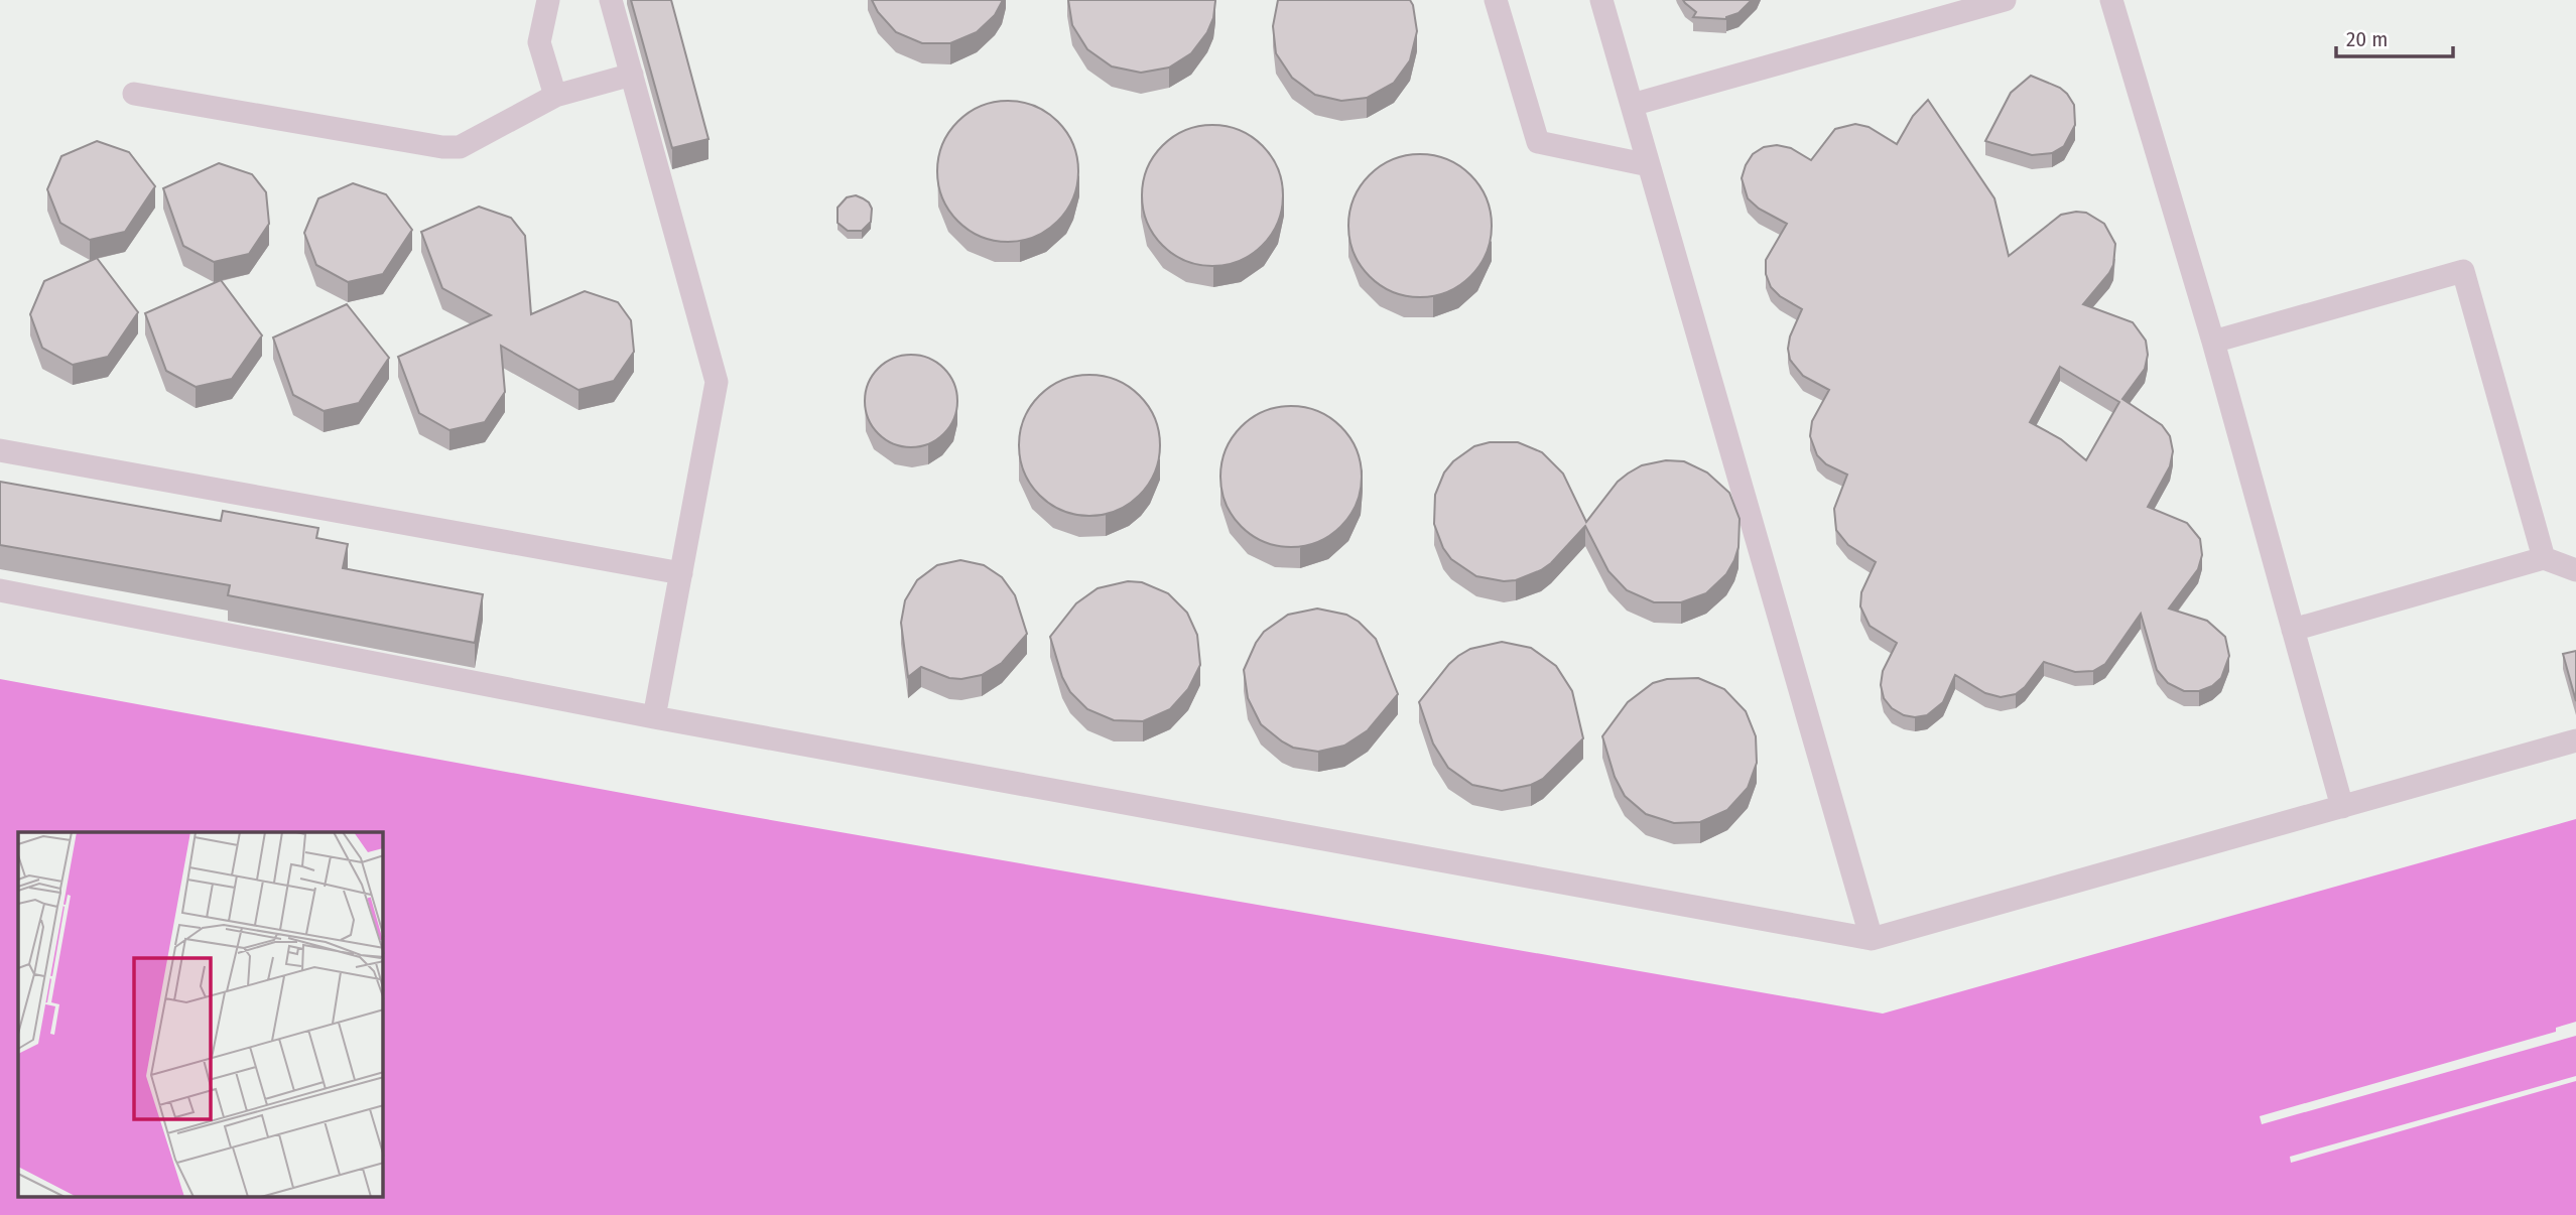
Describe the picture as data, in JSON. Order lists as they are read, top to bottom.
{
  "scale_bar": "20 m"
}
